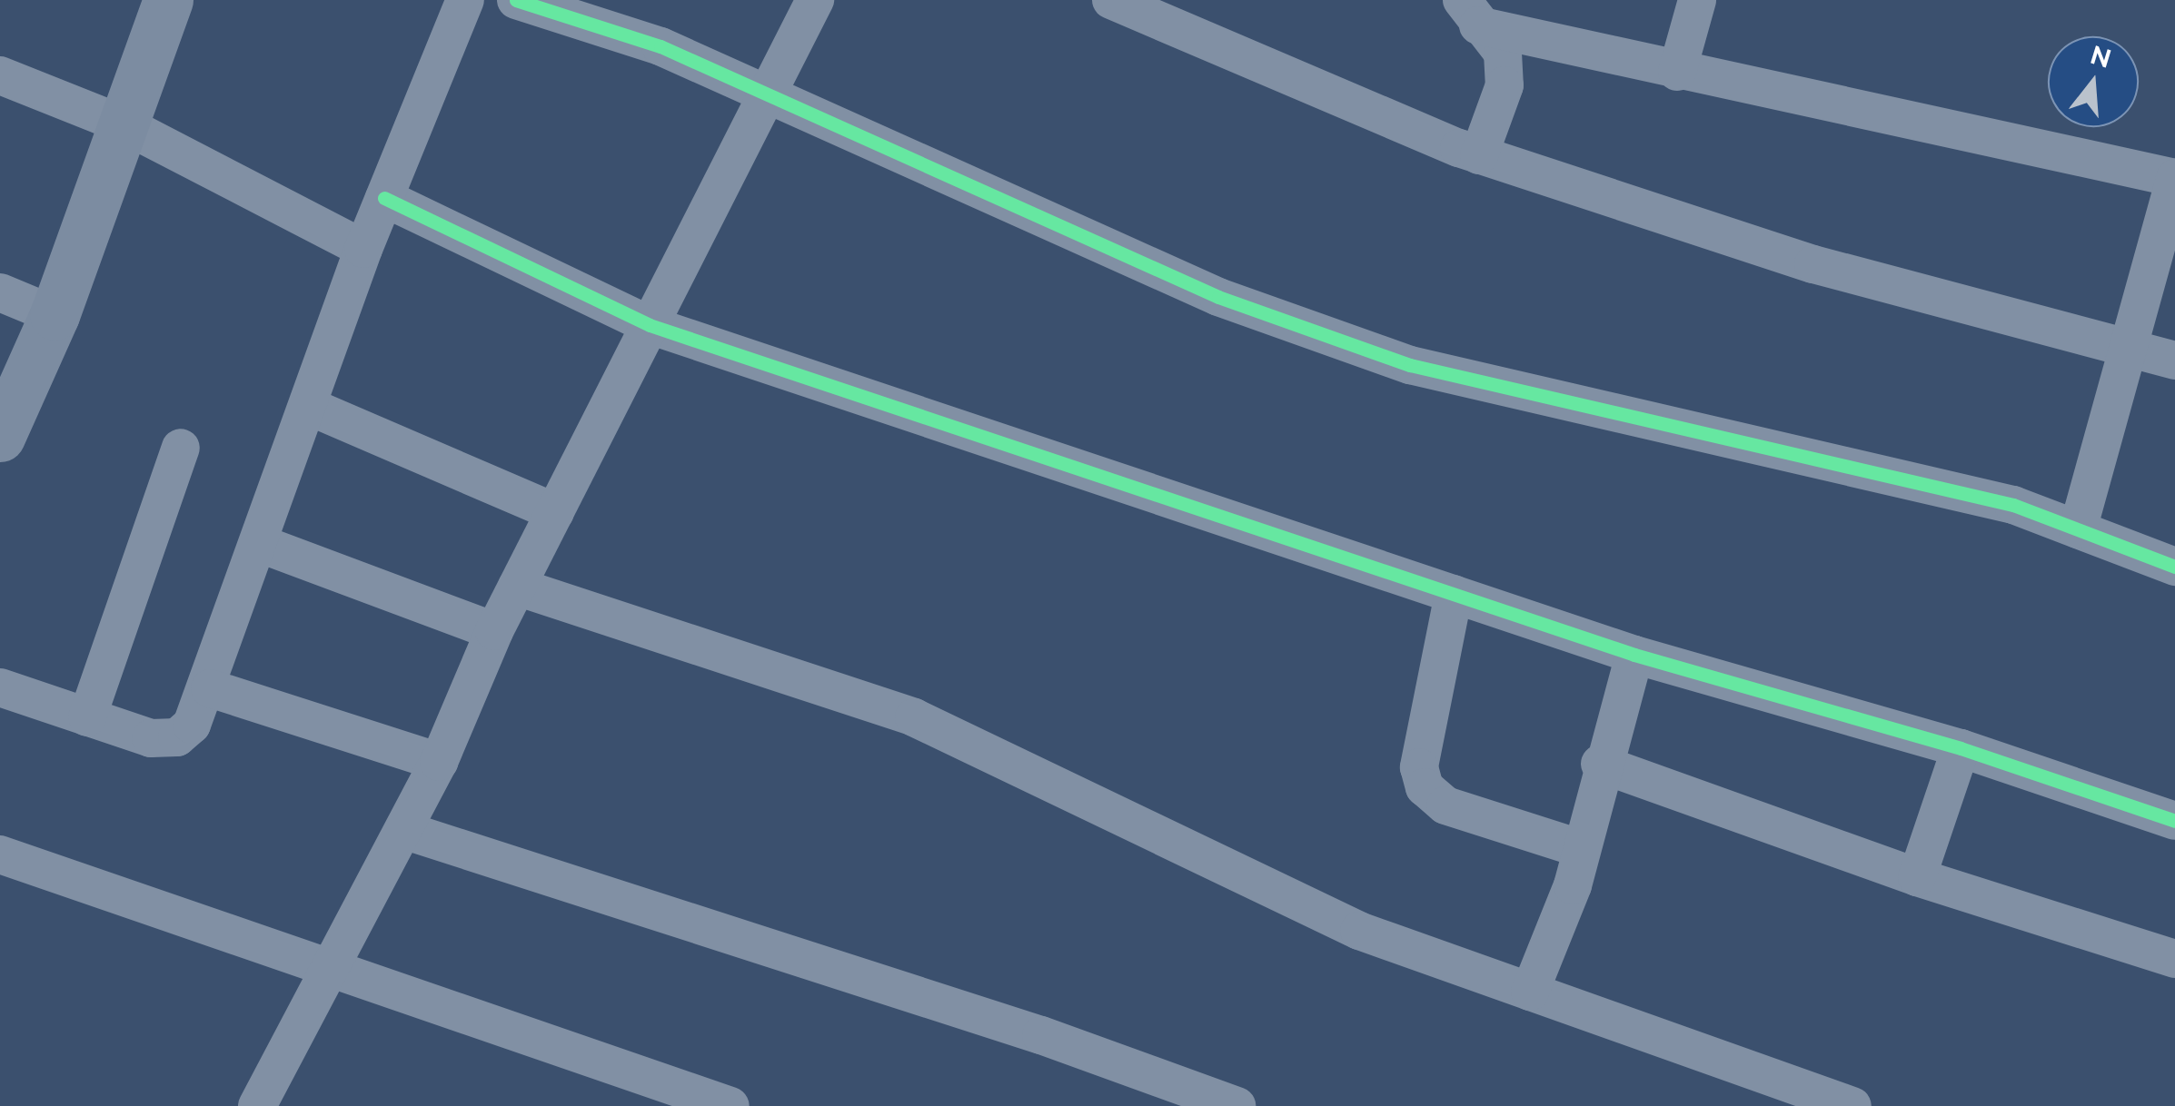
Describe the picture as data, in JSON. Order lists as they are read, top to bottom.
{
  "north": "top"
}
